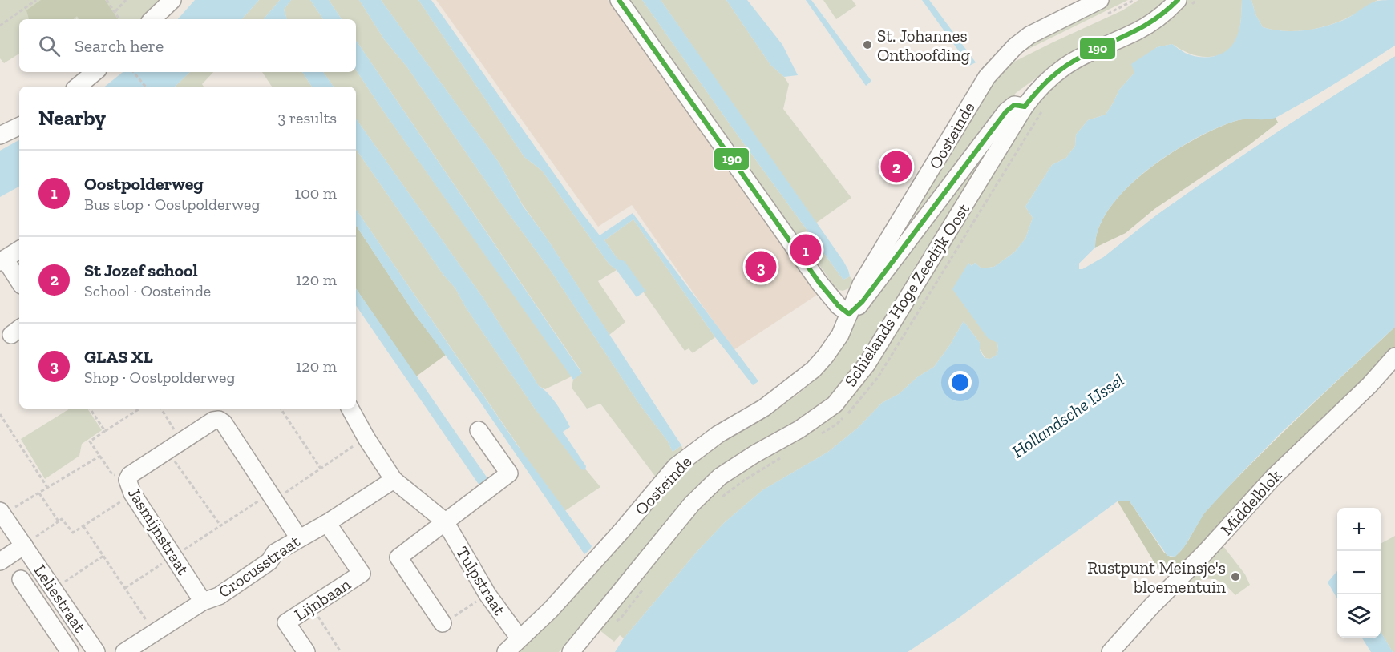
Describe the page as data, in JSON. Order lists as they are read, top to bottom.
{
  "streets": {
    "street": [
      "Oosteinde",
      "Schielands Hoge Zeedijk Oost",
      "Middelblok",
      "Jasmijnstraat",
      "Crocusstraat",
      "Tulpstraat",
      "Leliestraat",
      "Lijnbaan"
    ]
  },
  "crossings": [
    ["Oosteinde", "Schielands Hoge Zeedijk Oost"],
    ["Oosteinde", "Tulpstraat"],
    ["Jasmijnstraat", "Crocusstraat"],
    ["Crocusstraat", "Tulpstraat"],
    ["Crocusstraat", "Lijnbaan"]
  ],
  "water": ["Hollandsche IJssel"],
  "places": ["St. Johannes Onthoofding", "Rustpunt Meinsje's bloementuin"],
  "lines": ["transit line 190"],
  "page": {
    "search": "Search here",
    "heading": ["Nearby", "3 results"],
    "pins": ["2", "1", "3"],
    "list": [
      {
        "mark": "1",
        "name": "Oostpolderweg",
        "note": "Bus stop · Oostpolderweg",
        "value": "100 m"
      },
      {
        "mark": "2",
        "name": "St Jozef school",
        "note": "School · Oosteinde",
        "value": "120 m"
      },
      {
        "mark": "3",
        "name": "GLAS XL",
        "note": "Shop · Oostpolderweg",
        "value": "120 m"
      }
    ],
    "map_buttons": ["+", "−"]
  }
}
